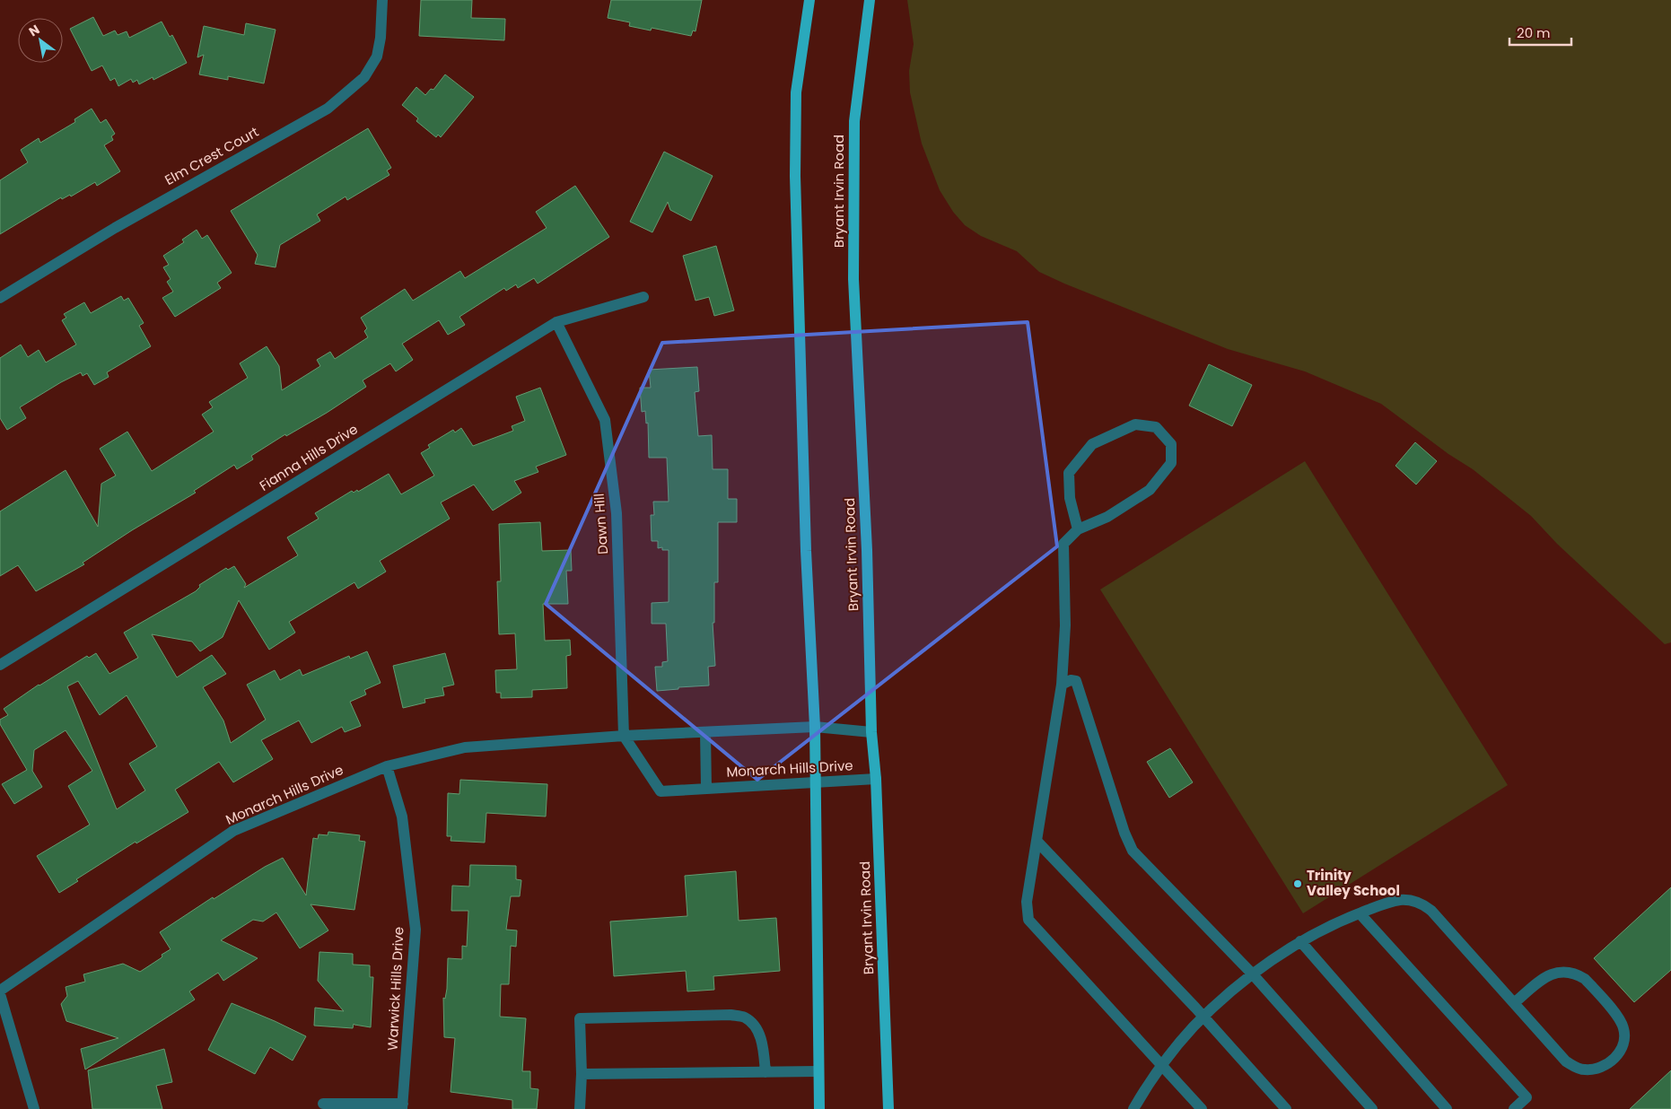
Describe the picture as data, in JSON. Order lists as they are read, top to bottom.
{
  "streets": {
    "main road": ["Bryant Irvin Road"],
    "street": [
      "Elm Crest Court",
      "Fianna Hills Drive",
      "Dawn Hill",
      "Monarch Hills Drive",
      "Warwick Hills Drive"
    ]
  },
  "crossings": [
    ["Bryant Irvin Road", "Monarch Hills Drive"],
    ["Fianna Hills Drive", "Dawn Hill"],
    ["Dawn Hill", "Monarch Hills Drive"],
    ["Monarch Hills Drive", "Warwick Hills Drive"]
  ],
  "places": ["Trinity Valley School"],
  "scale_bar": "20 m",
  "north": "top left"
}
